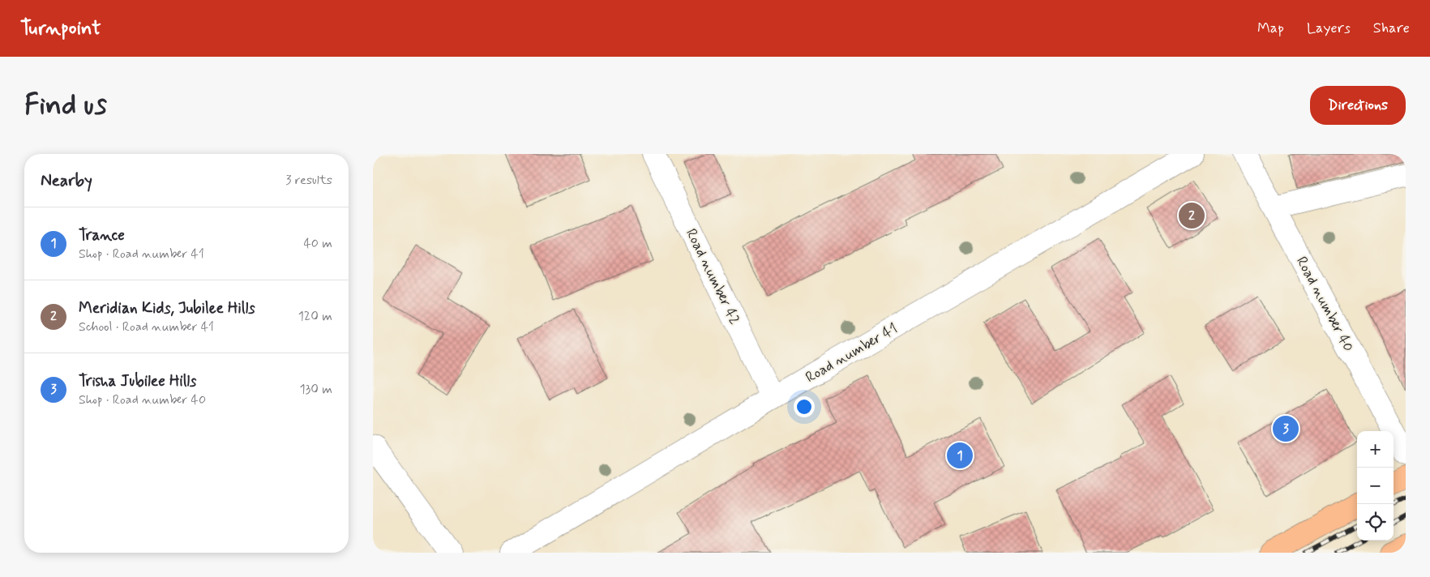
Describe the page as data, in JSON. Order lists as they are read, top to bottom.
{
  "streets": {
    "street": ["Road number 42", "Road number 40", "Road number 41"]
  },
  "crossings": [
    ["Road number 42", "Road number 41"]
  ],
  "page": {
    "header": "Turnpoint",
    "nav": ["Map", "Layers", "Share"],
    "buttons": "Directions",
    "title": "Find us",
    "heading": ["Nearby", "3 results"],
    "pins": ["2", "3", "1"],
    "list": [
      {
        "mark": "1",
        "name": "Trance",
        "note": "Shop · Road number 41",
        "value": "40 m"
      },
      {
        "mark": "2",
        "name": "Meridian Kids, Jubilee Hills",
        "note": "School · Road number 41",
        "value": "120 m"
      },
      {
        "mark": "3",
        "name": "Trisha Jubilee Hills",
        "note": "Shop · Road number 40",
        "value": "130 m"
      }
    ],
    "map_buttons": ["+", "−"]
  }
}
